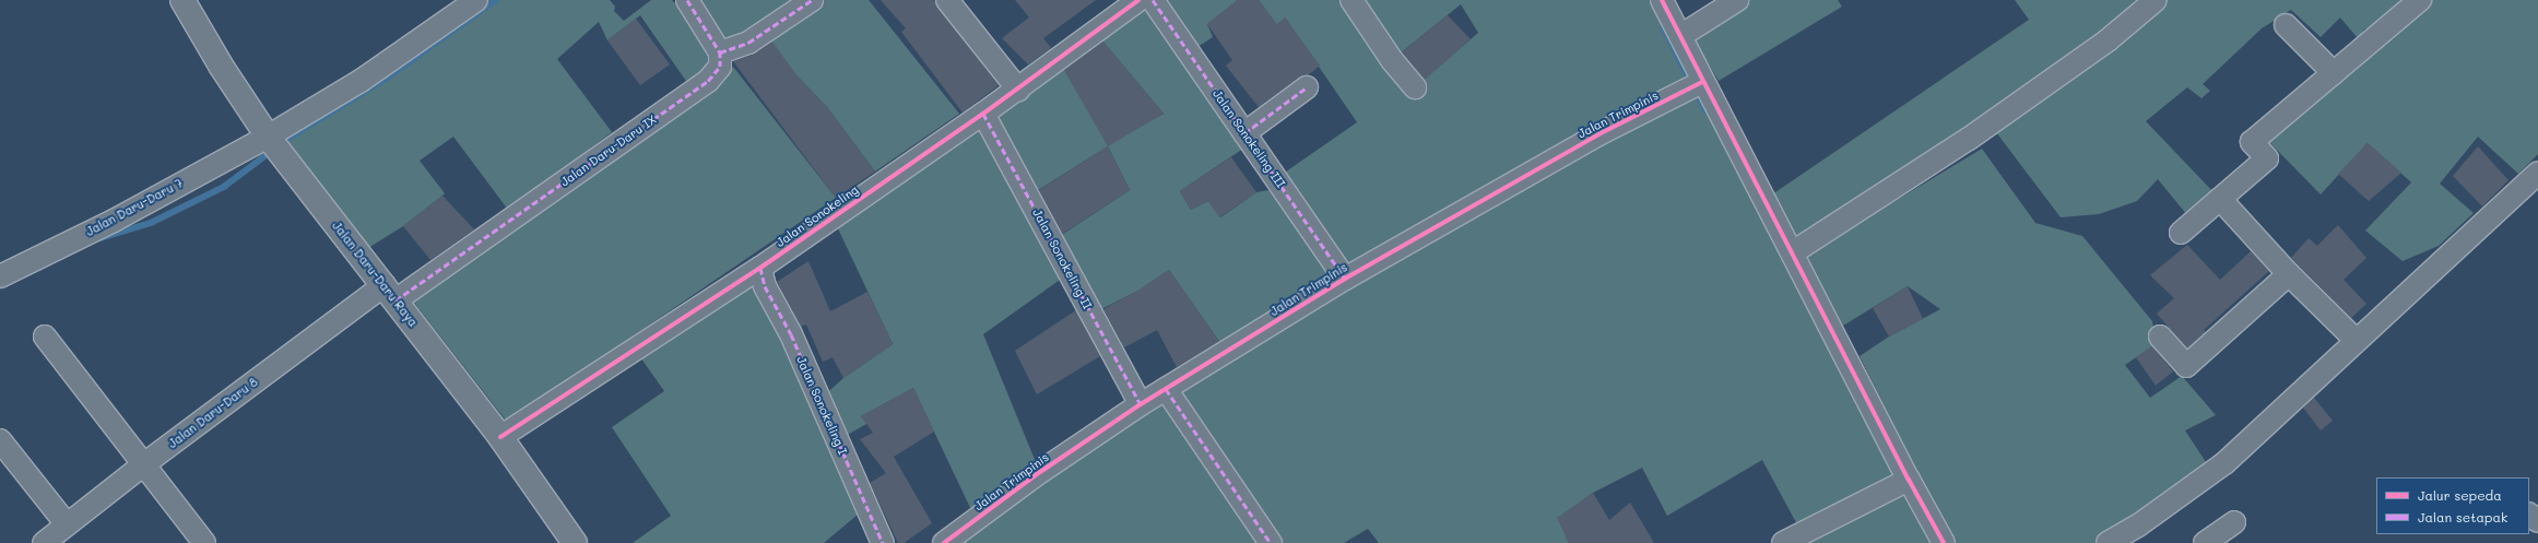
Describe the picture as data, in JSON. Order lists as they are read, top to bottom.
{
  "streets": {
    "main road": ["Jalan Daru-Daru Raya"],
    "street": [
      "Jalan Trimpinis",
      "Jalan Sonokeling III",
      "Jalan Daru-Daru IX",
      "Jalan Daru-Daru 7",
      "Jalan Sonokeling",
      "Jalan Sonokeling II",
      "Jalan Sonokeling I",
      "Jalan Daru-Daru 8"
    ]
  },
  "crossings": [
    ["Jalan Trimpinis", "Jalan Sonokeling III"],
    ["Jalan Trimpinis", "Jalan Sonokeling II"],
    ["Jalan Daru-Daru IX", "Jalan Daru-Daru Raya"],
    ["Jalan Daru-Daru IX", "Jalan Daru-Daru 8"],
    ["Jalan Daru-Daru 7", "Jalan Daru-Daru Raya"],
    ["Jalan Sonokeling", "Jalan Sonokeling II"],
    ["Jalan Sonokeling", "Jalan Daru-Daru Raya"],
    ["Jalan Sonokeling", "Jalan Sonokeling I"],
    ["Jalan Daru-Daru Raya", "Jalan Daru-Daru 8"]
  ],
  "legend": ["Jalur sepeda", "Jalan setapak"]
}
